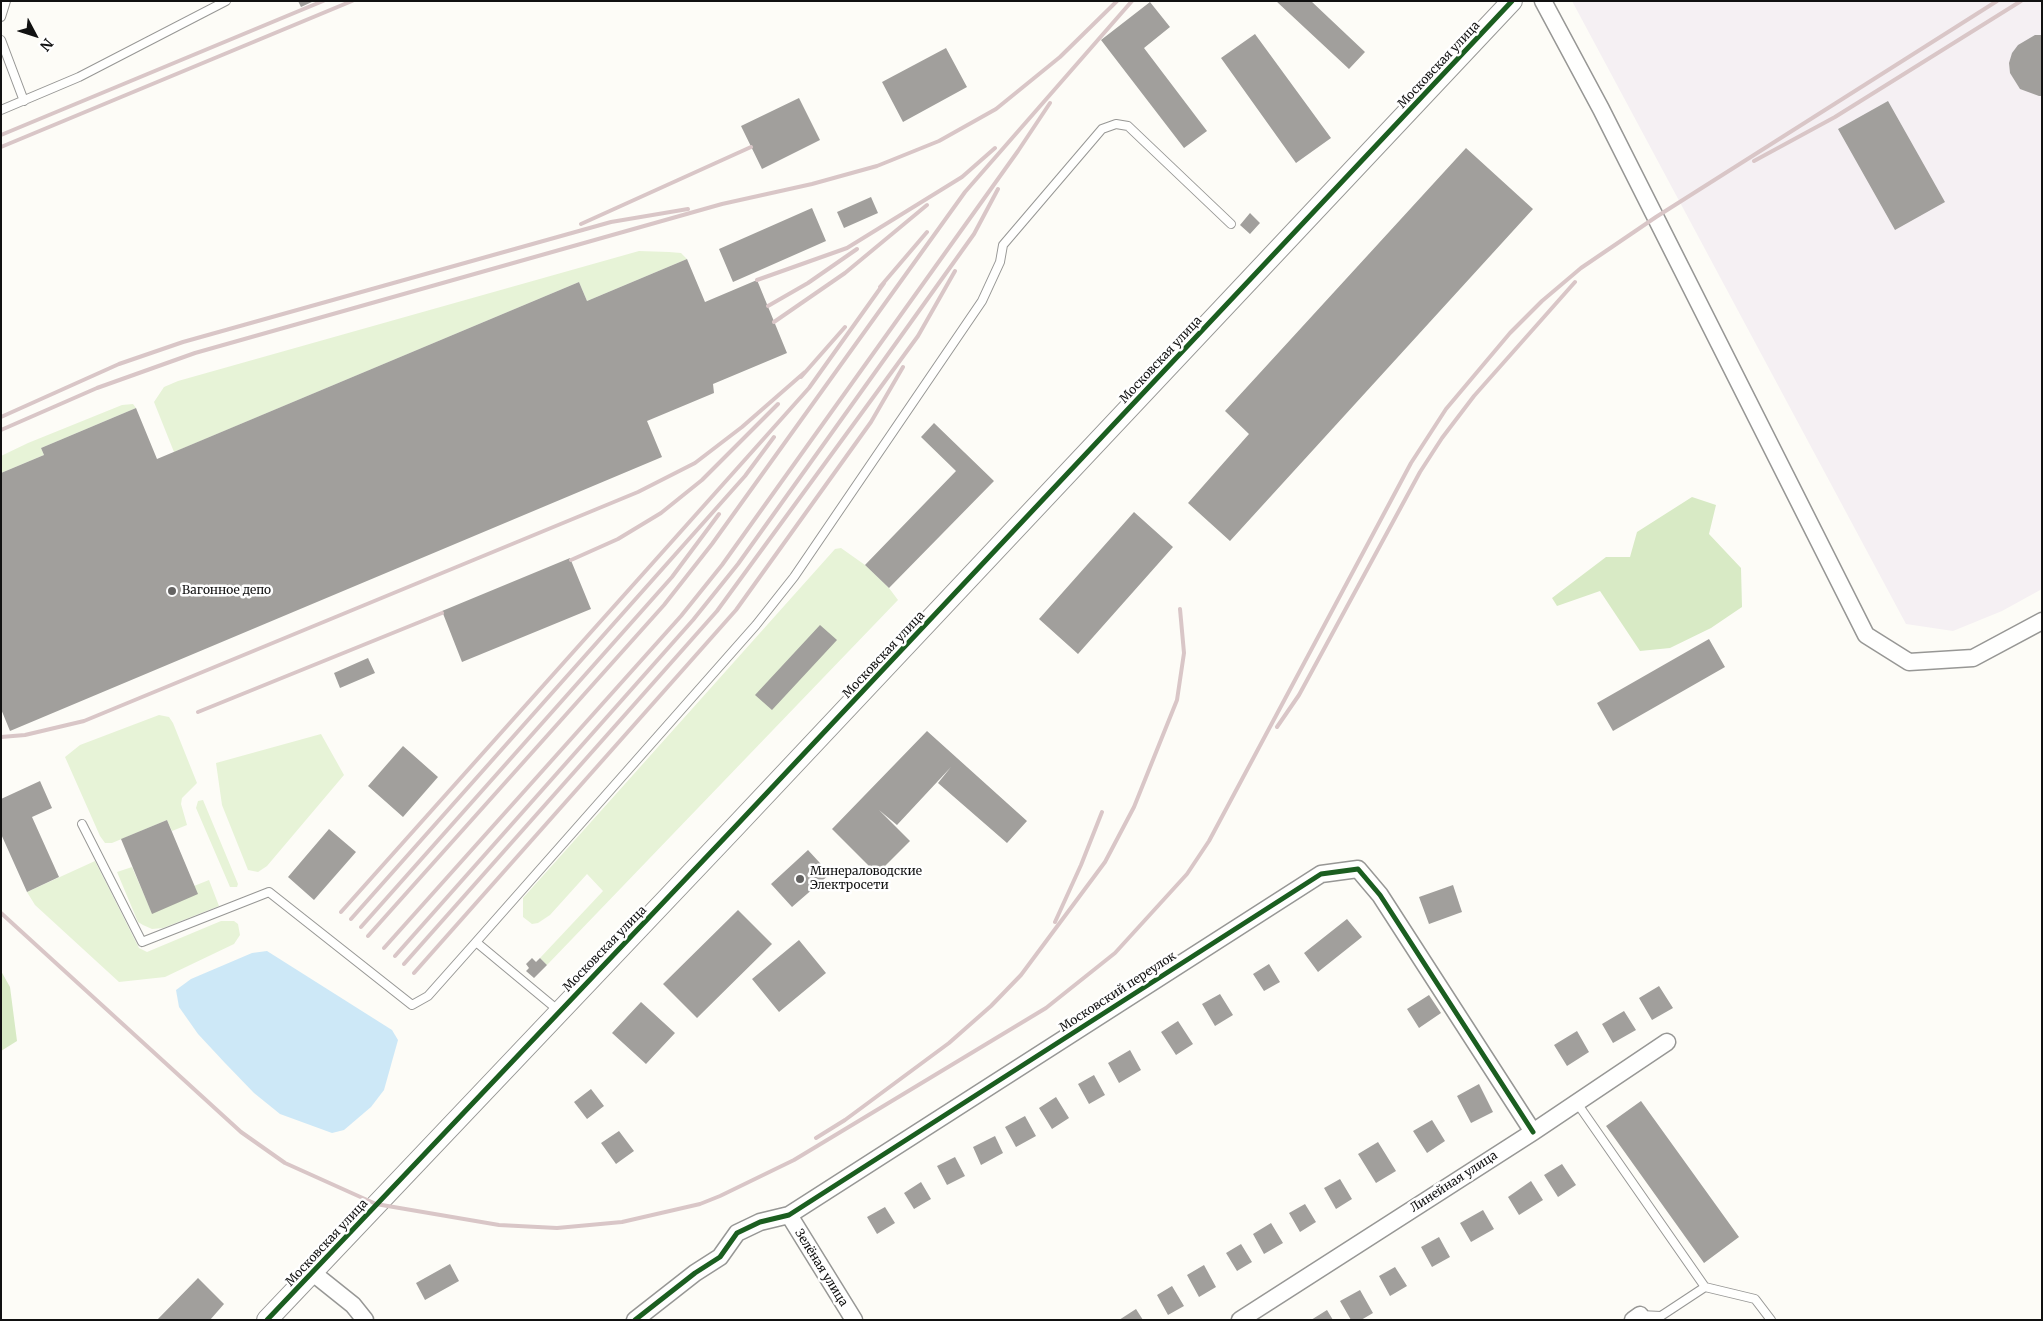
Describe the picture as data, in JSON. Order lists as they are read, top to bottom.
{
  "streets": {
    "street": [
      "Московская улица",
      "Московский переулок",
      "Линейная улица",
      "Зелёная улица"
    ]
  },
  "crossings": [
    ["Московский переулок", "Линейная улица"],
    ["Московский переулок", "Зелёная улица"]
  ],
  "places": ["Вагонное депо", "Минераловодские Электросети"],
  "north": "bottom right"
}
